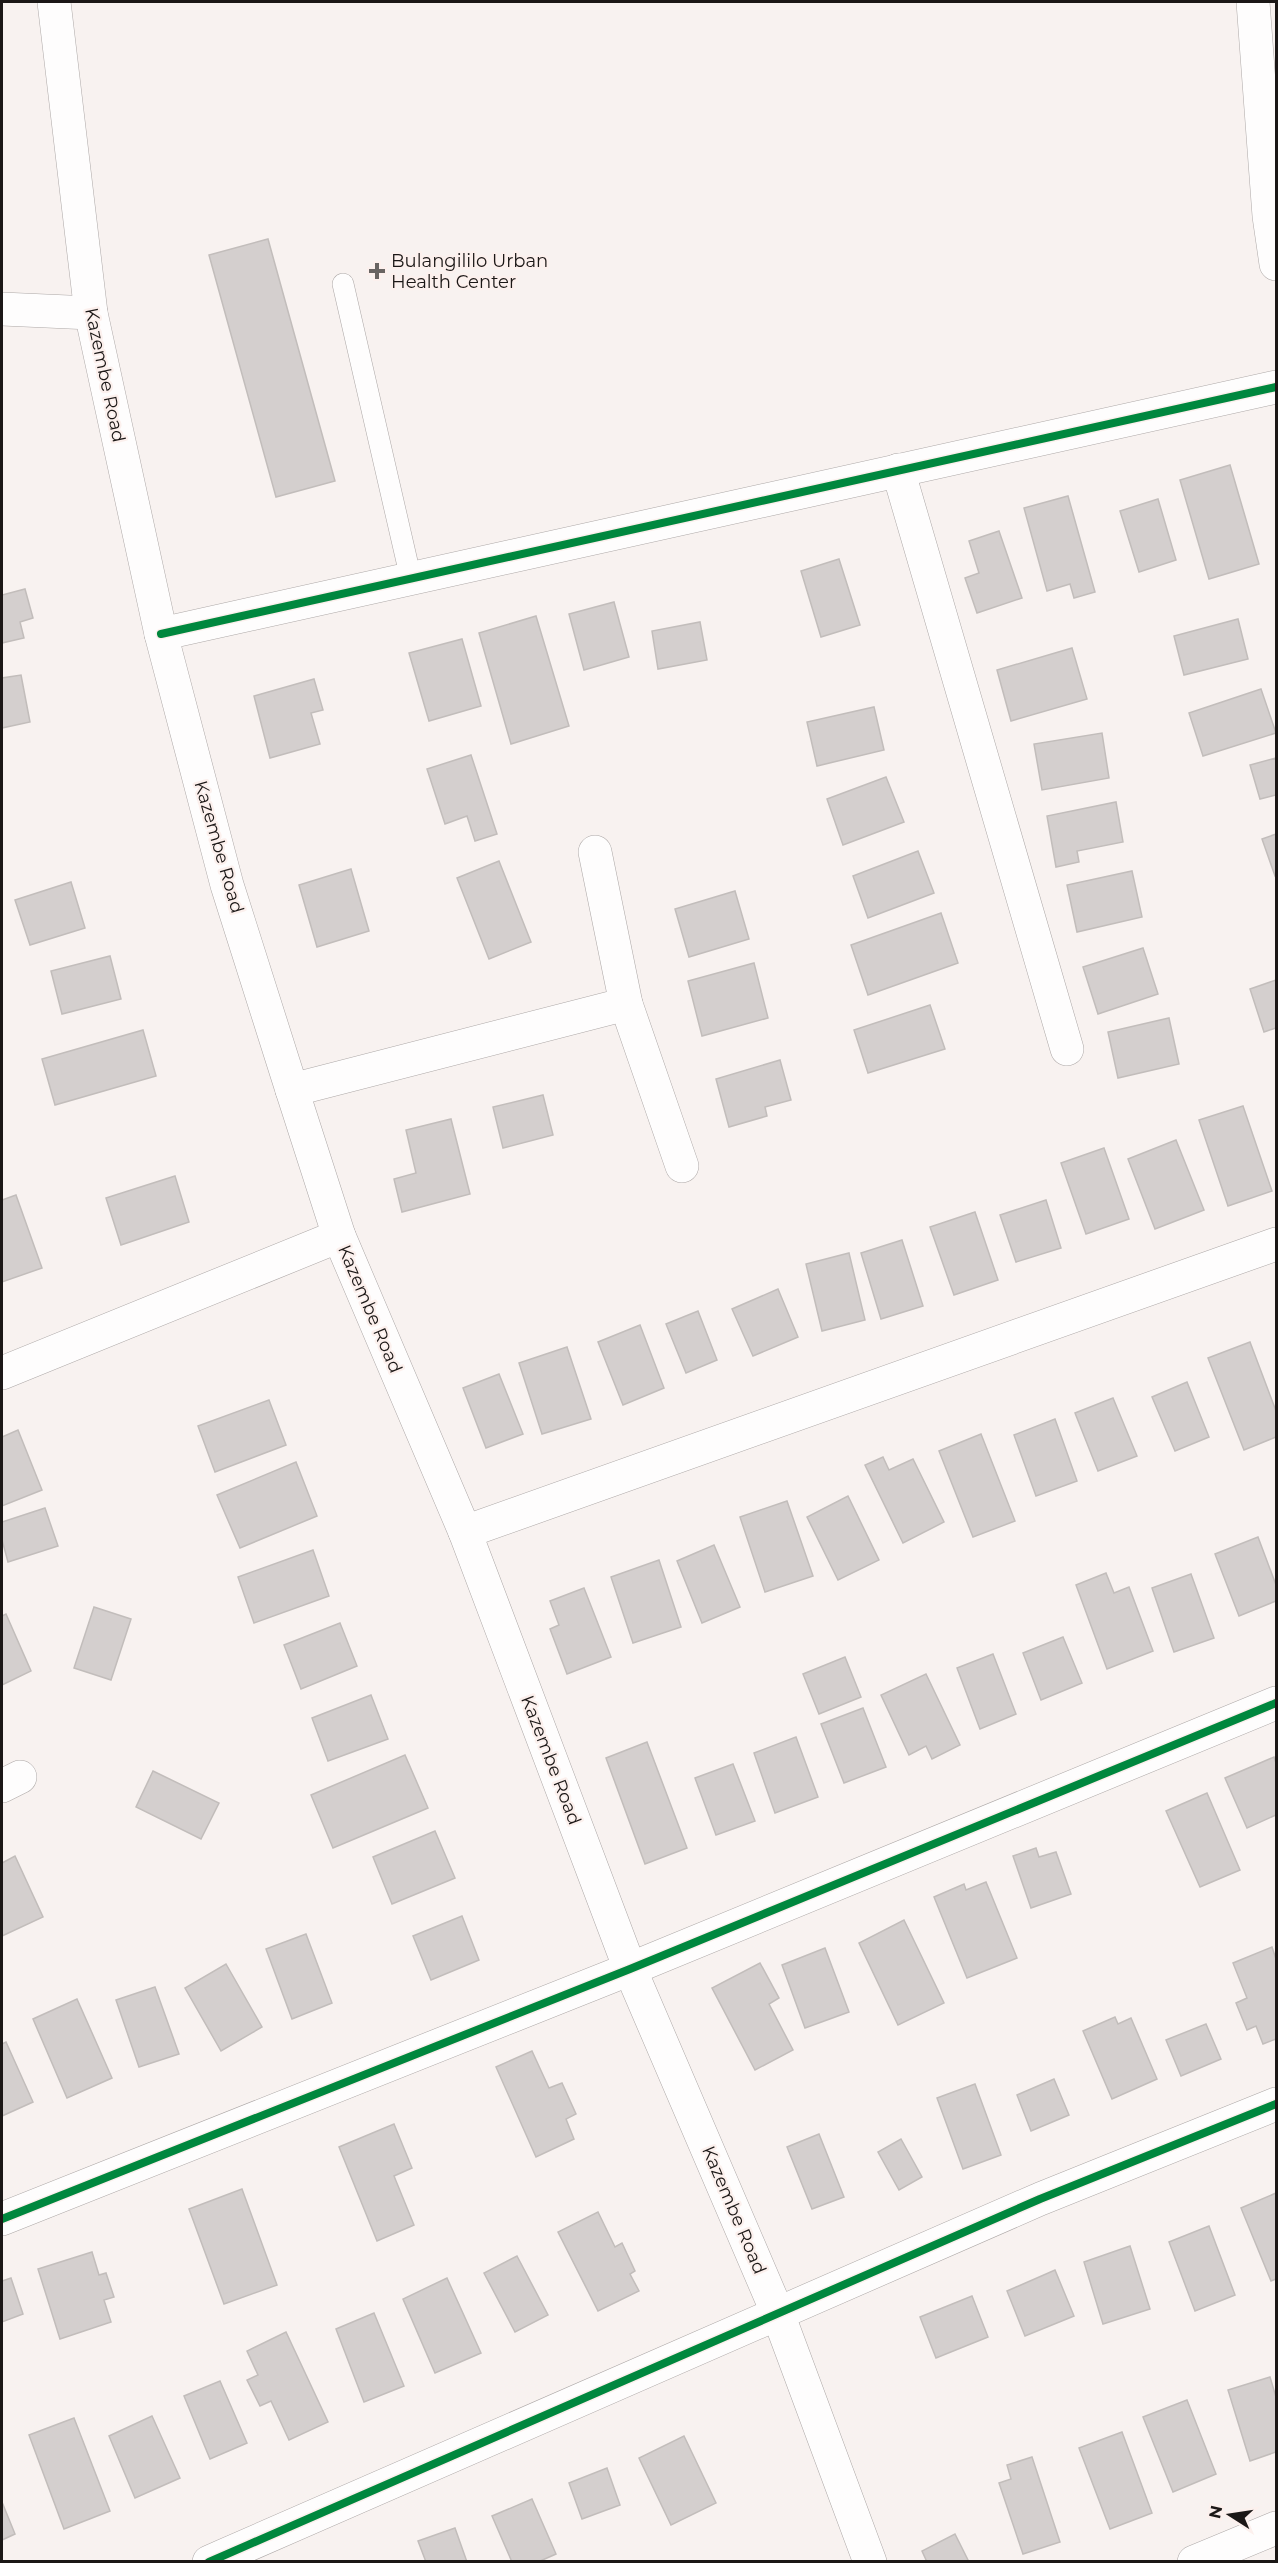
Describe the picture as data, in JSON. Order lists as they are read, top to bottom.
{
  "streets": {
    "street": ["Kazembe Road"]
  },
  "places": {
    "health": ["Bulangililo Urban Health Center"]
  },
  "north": "left"
}
